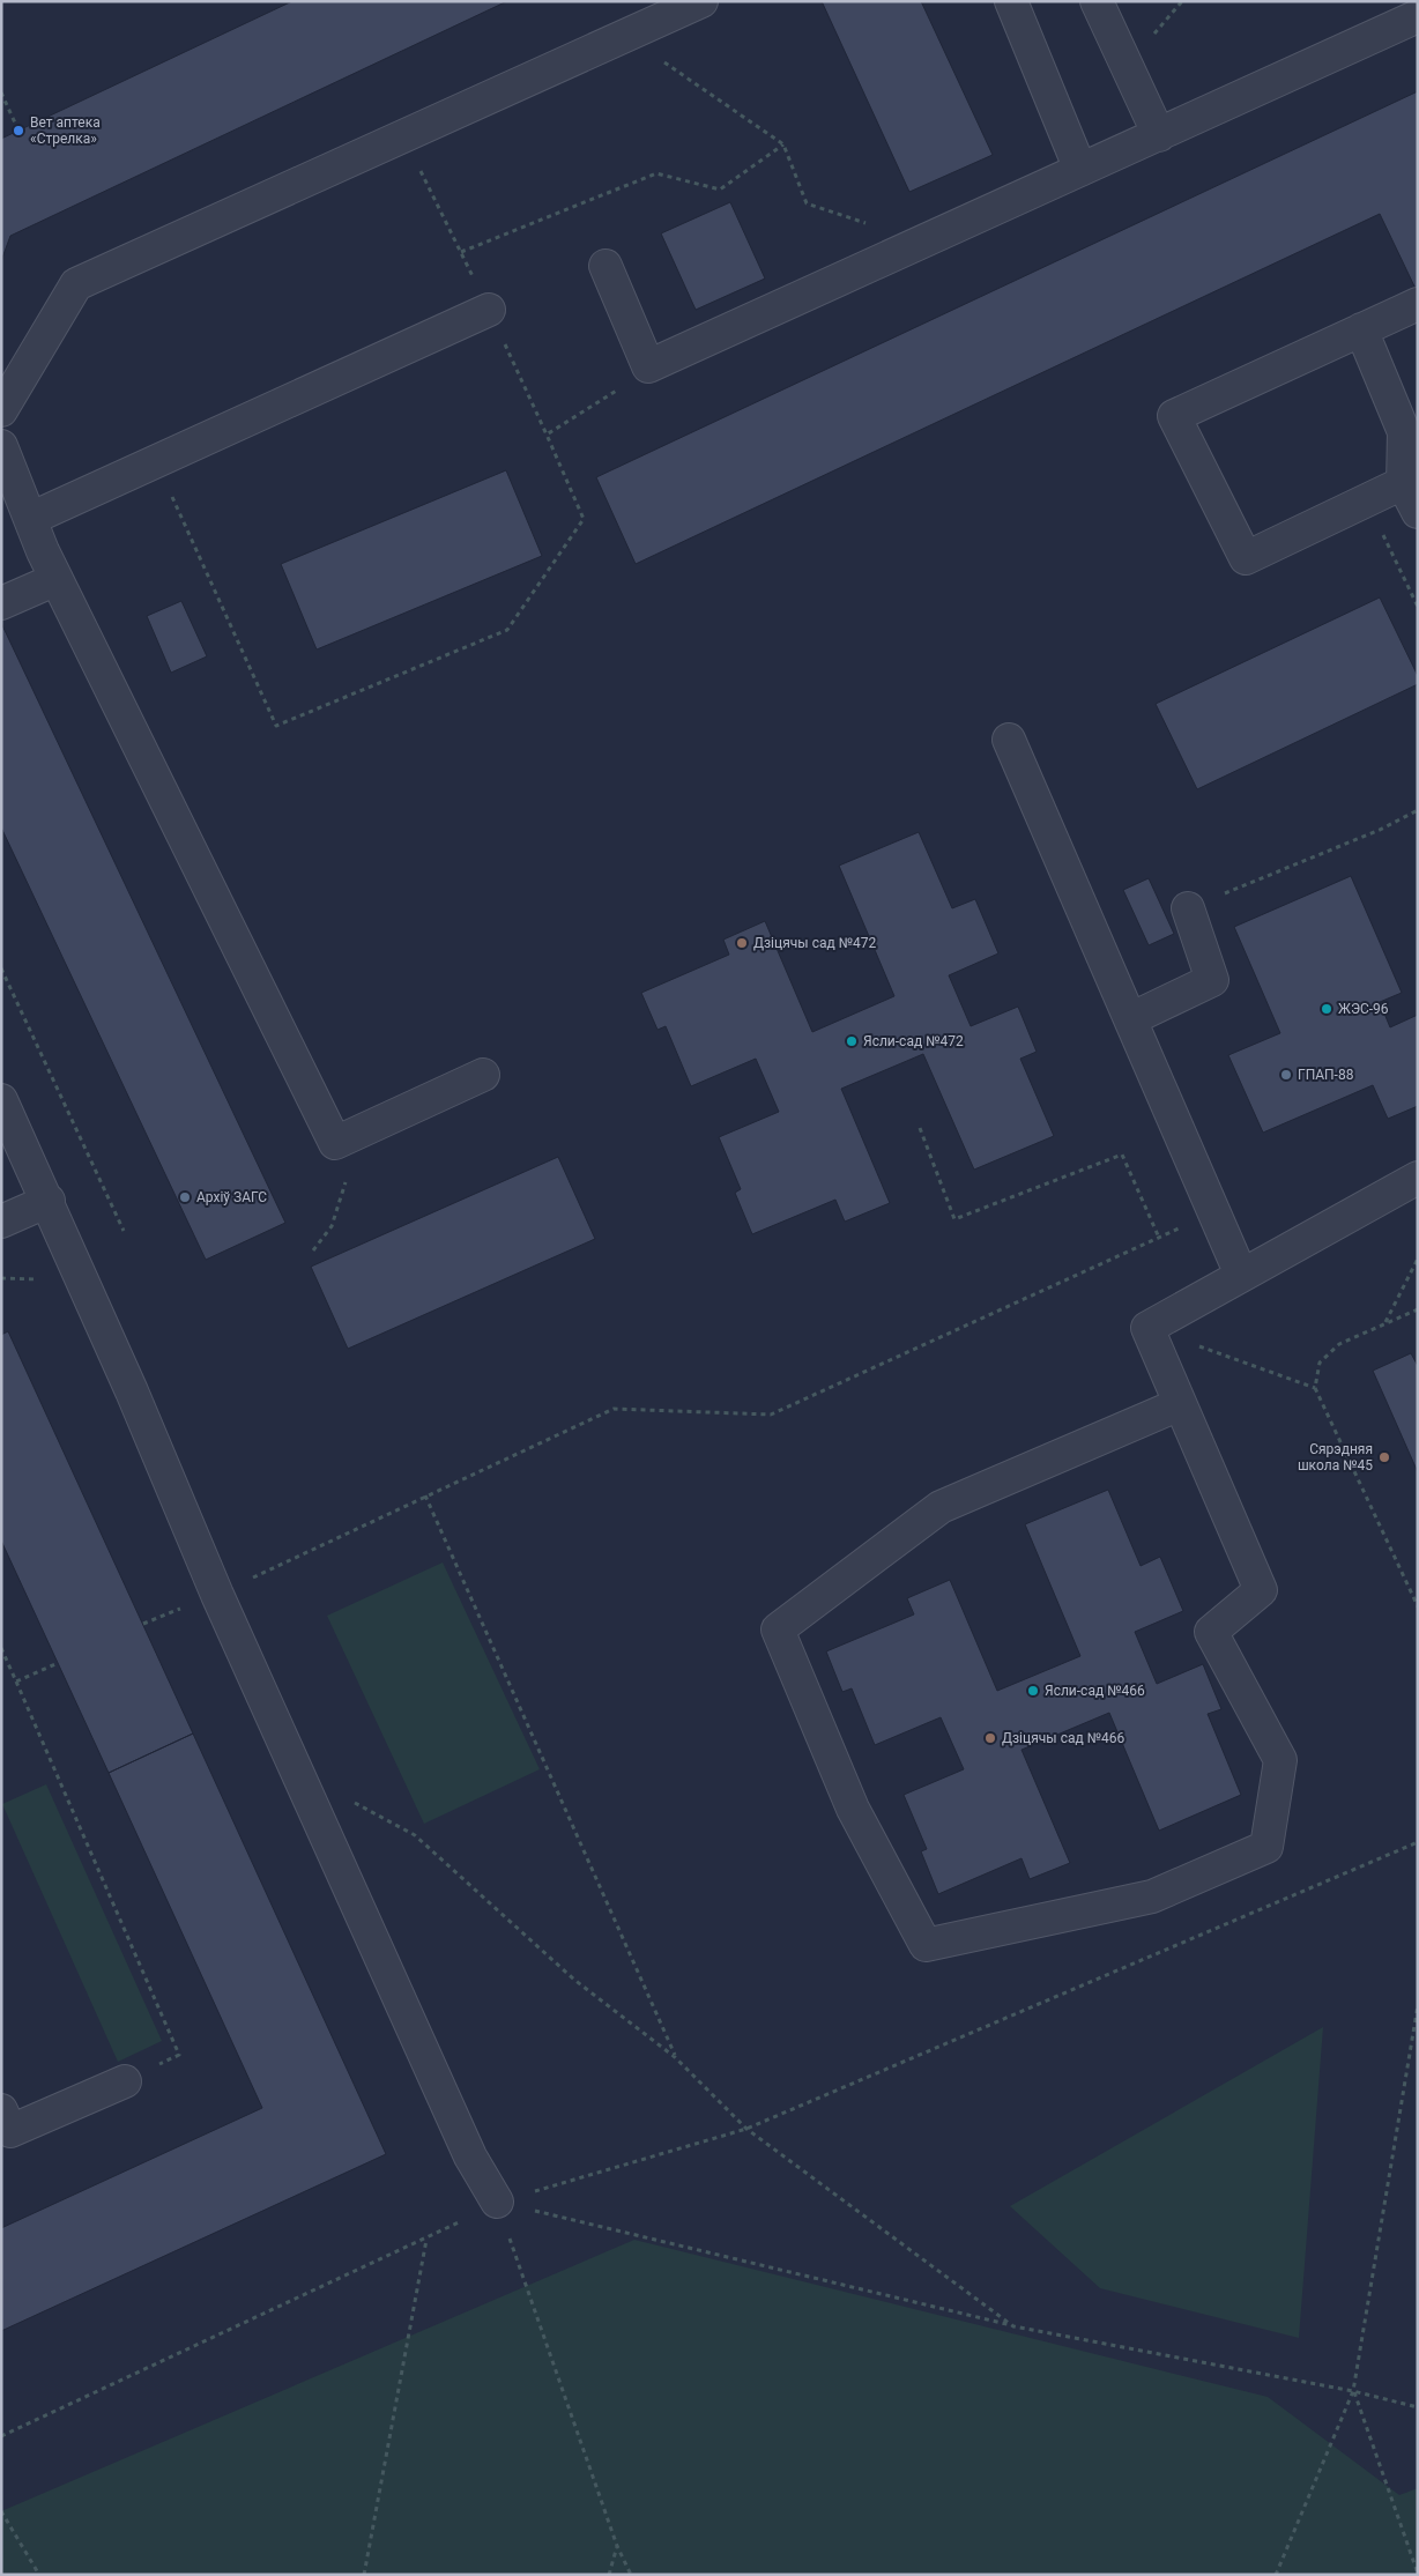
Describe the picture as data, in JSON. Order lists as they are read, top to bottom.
{
  "places": [
    "Вет аптека «Стрелка»",
    "Дзіцячы сад №472",
    "ЖЭС-96",
    "Ясли-сад №472",
    "ГПАП-88",
    "Архіў ЗАГС",
    "Сярэдняя школа №45",
    "Ясли-сад №466",
    "Дзіцячы сад №466"
  ]
}
